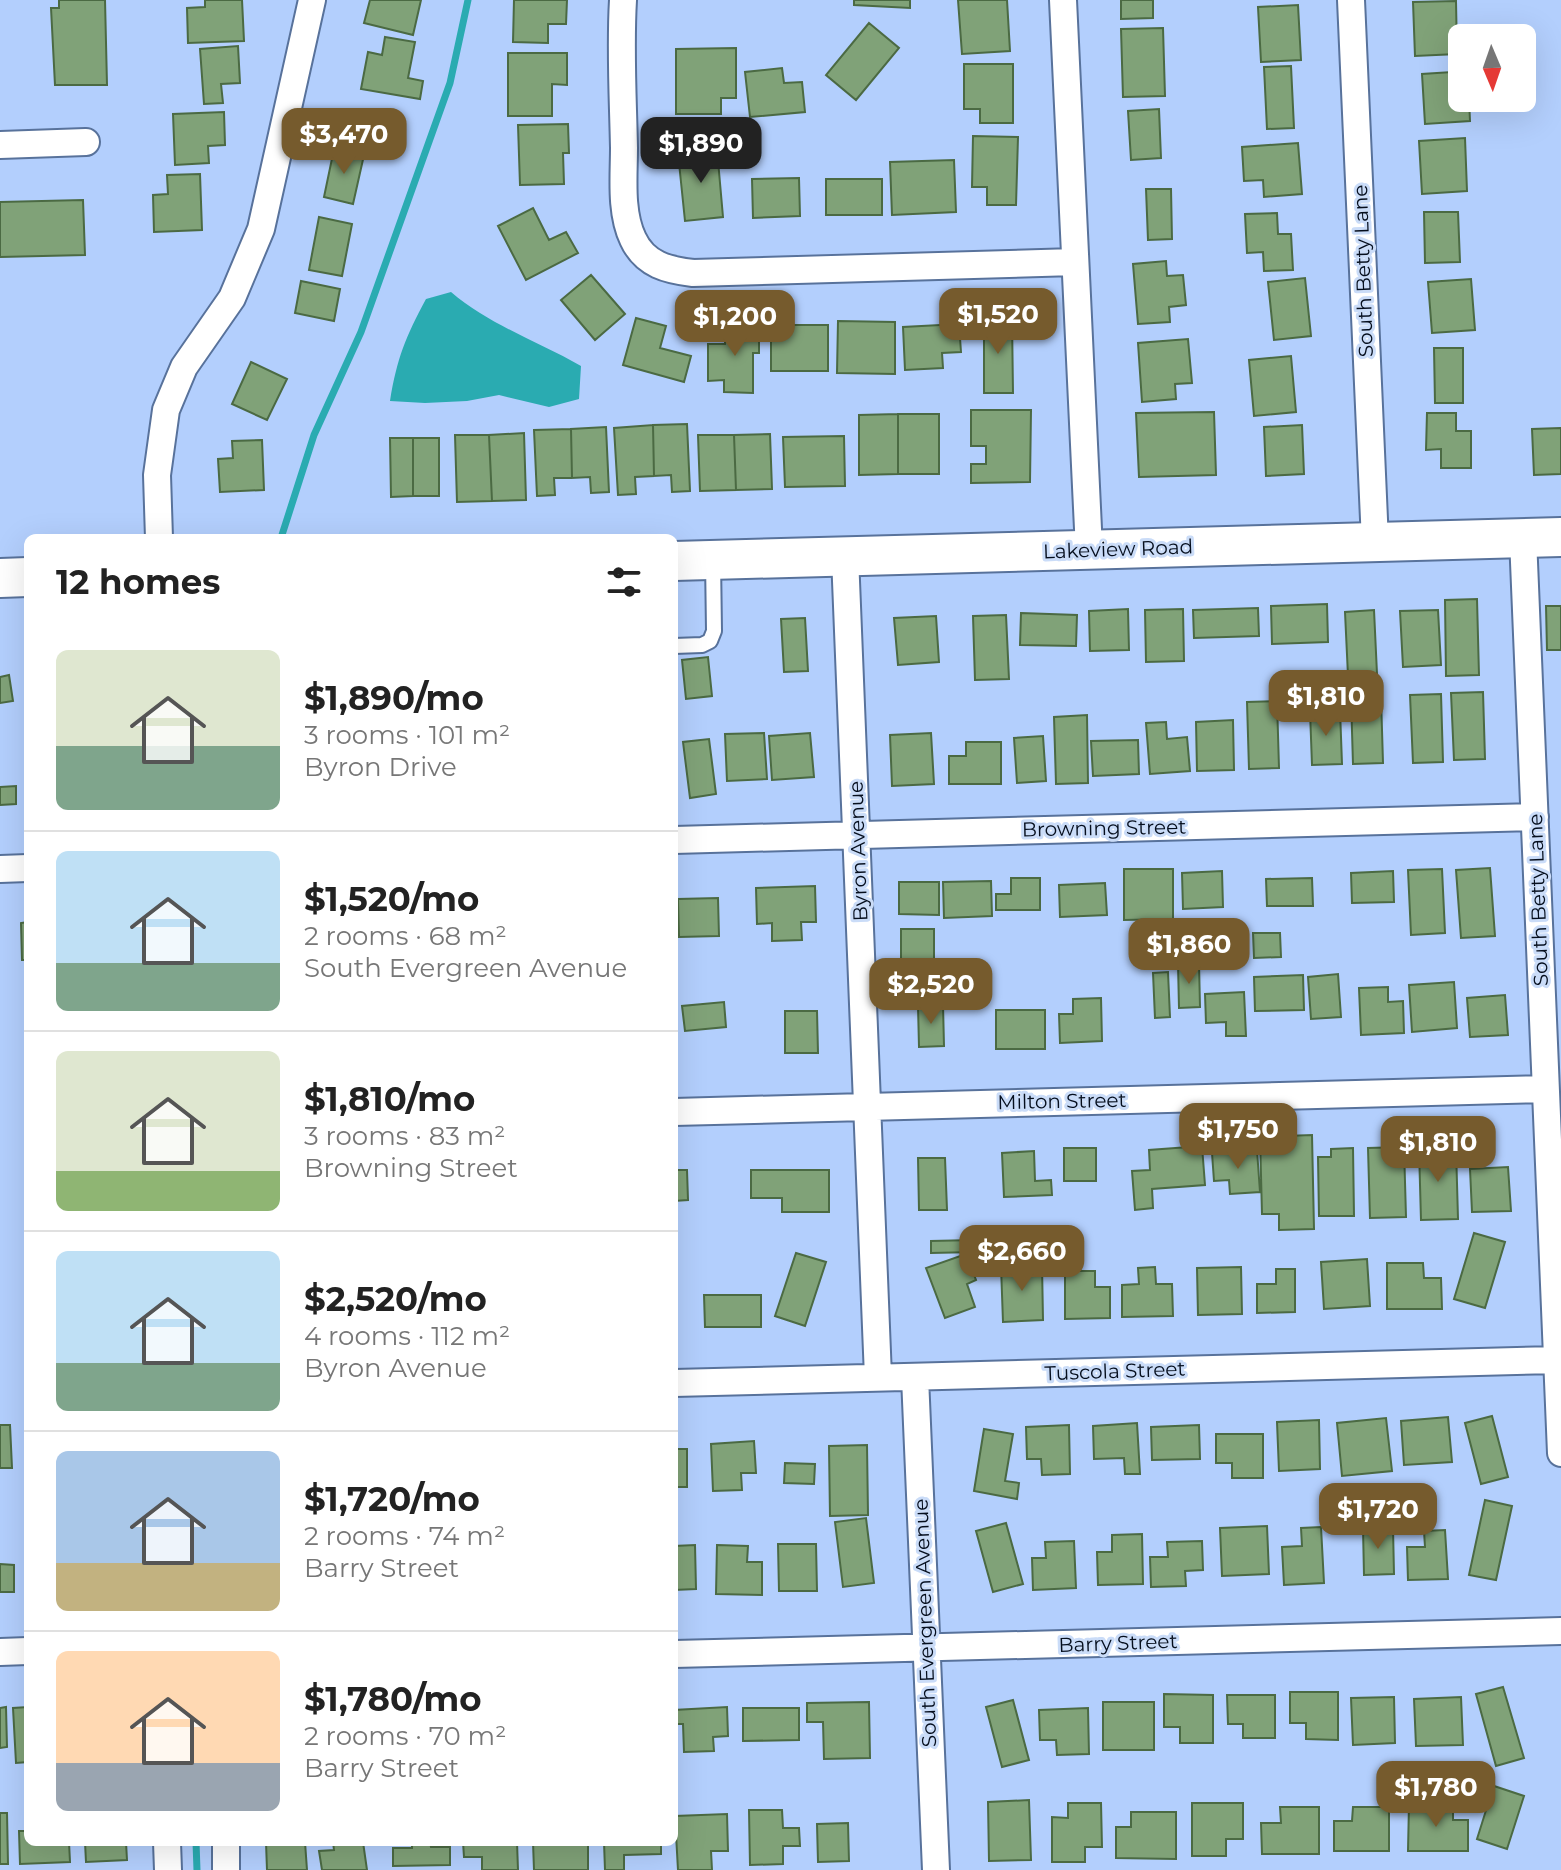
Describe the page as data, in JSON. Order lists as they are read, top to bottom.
{
  "streets": {
    "street": [
      "South Betty Lane",
      "Lakeview Road",
      "Browning Street",
      "Byron Avenue",
      "Milton Street",
      "Tuscola Street",
      "South Evergreen Avenue",
      "Barry Street"
    ]
  },
  "crossings": [
    ["South Betty Lane", "Lakeview Road"],
    ["South Betty Lane", "Browning Street"],
    ["South Betty Lane", "Milton Street"],
    ["South Betty Lane", "Tuscola Street"],
    ["Lakeview Road", "Byron Avenue"],
    ["Browning Street", "Byron Avenue"],
    ["Byron Avenue", "Milton Street"],
    ["Byron Avenue", "Tuscola Street"],
    ["Tuscola Street", "South Evergreen Avenue"],
    ["South Evergreen Avenue", "Barry Street"]
  ],
  "north": "bottom",
  "page": {
    "price": [
      "$3,470",
      "$1,890",
      "$1,520",
      "$1,200",
      "$1,810",
      "$1,860",
      "$2,520",
      "$1,750",
      "$1,810",
      "$2,660",
      "$1,720",
      "$1,780"
    ],
    "heading": "12 homes",
    "list": [
      {
        "name": "$1,890/mo",
        "note": "3 rooms · 101 m² · Byron Drive"
      },
      {
        "name": "$1,520/mo",
        "note": "2 rooms · 68 m² · South Evergreen Avenue"
      },
      {
        "name": "$1,810/mo",
        "note": "3 rooms · 83 m² · Browning Street"
      },
      {
        "name": "$2,520/mo",
        "note": "4 rooms · 112 m² · Byron Avenue"
      },
      {
        "name": "$1,720/mo",
        "note": "2 rooms · 74 m² · Barry Street"
      },
      {
        "name": "$1,780/mo",
        "note": "2 rooms · 70 m² · Barry Street"
      }
    ]
  }
}
